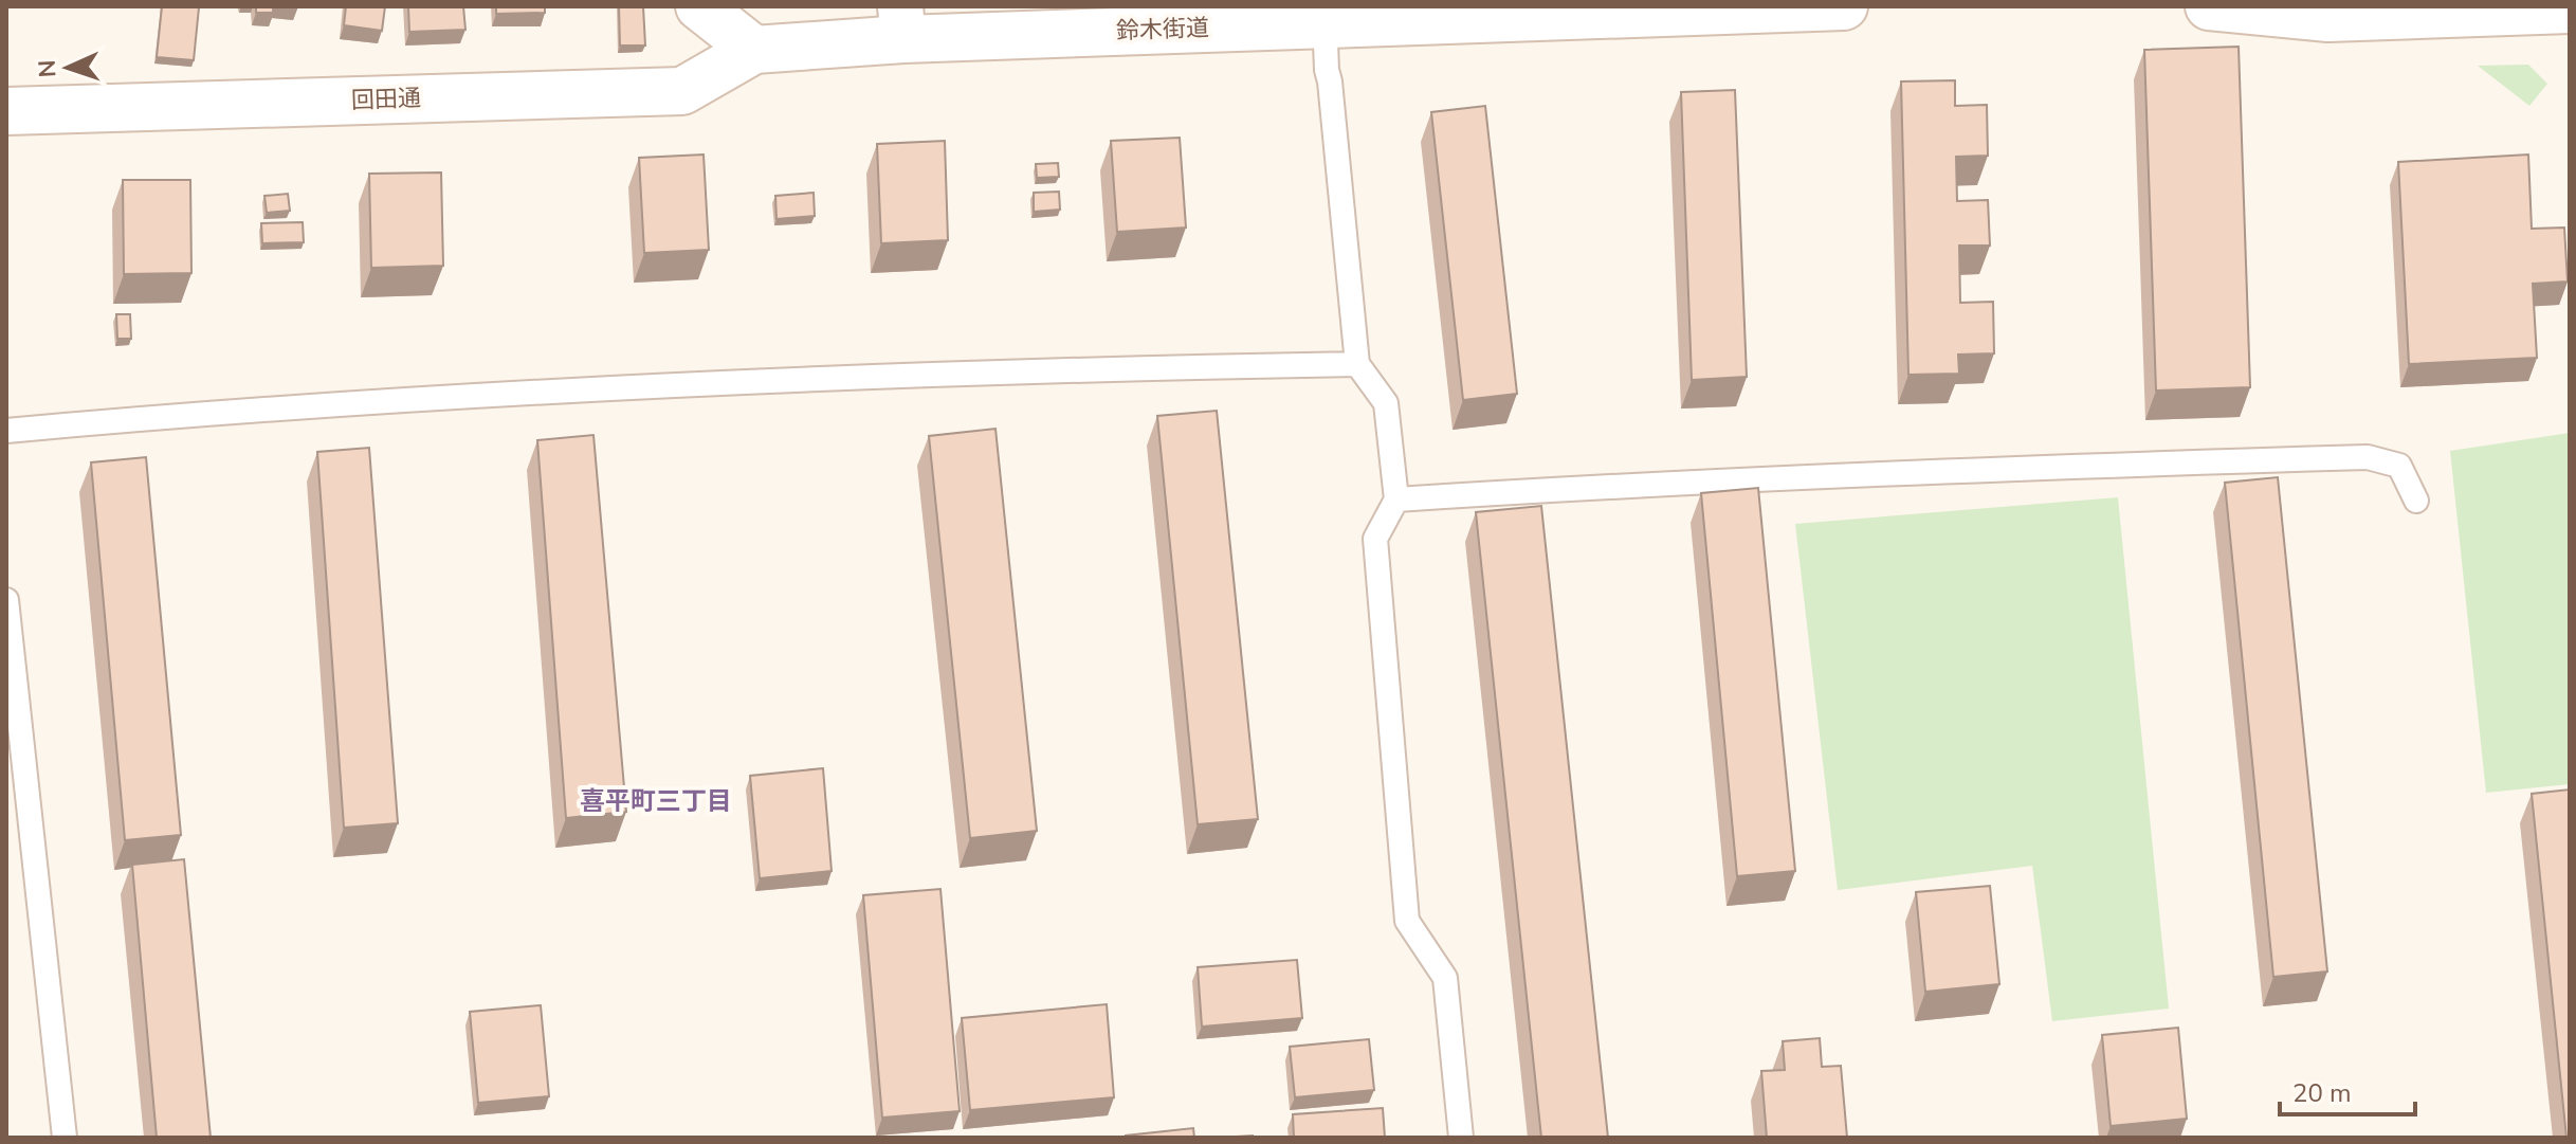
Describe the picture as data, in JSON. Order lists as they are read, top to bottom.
{
  "streets": {
    "main road": ["鈴木街道", "回田通"]
  },
  "crossings": [
    ["鈴木街道", "回田通"]
  ],
  "districts": ["喜平町三丁目"],
  "scale_bar": "20 m",
  "north": "left"
}
